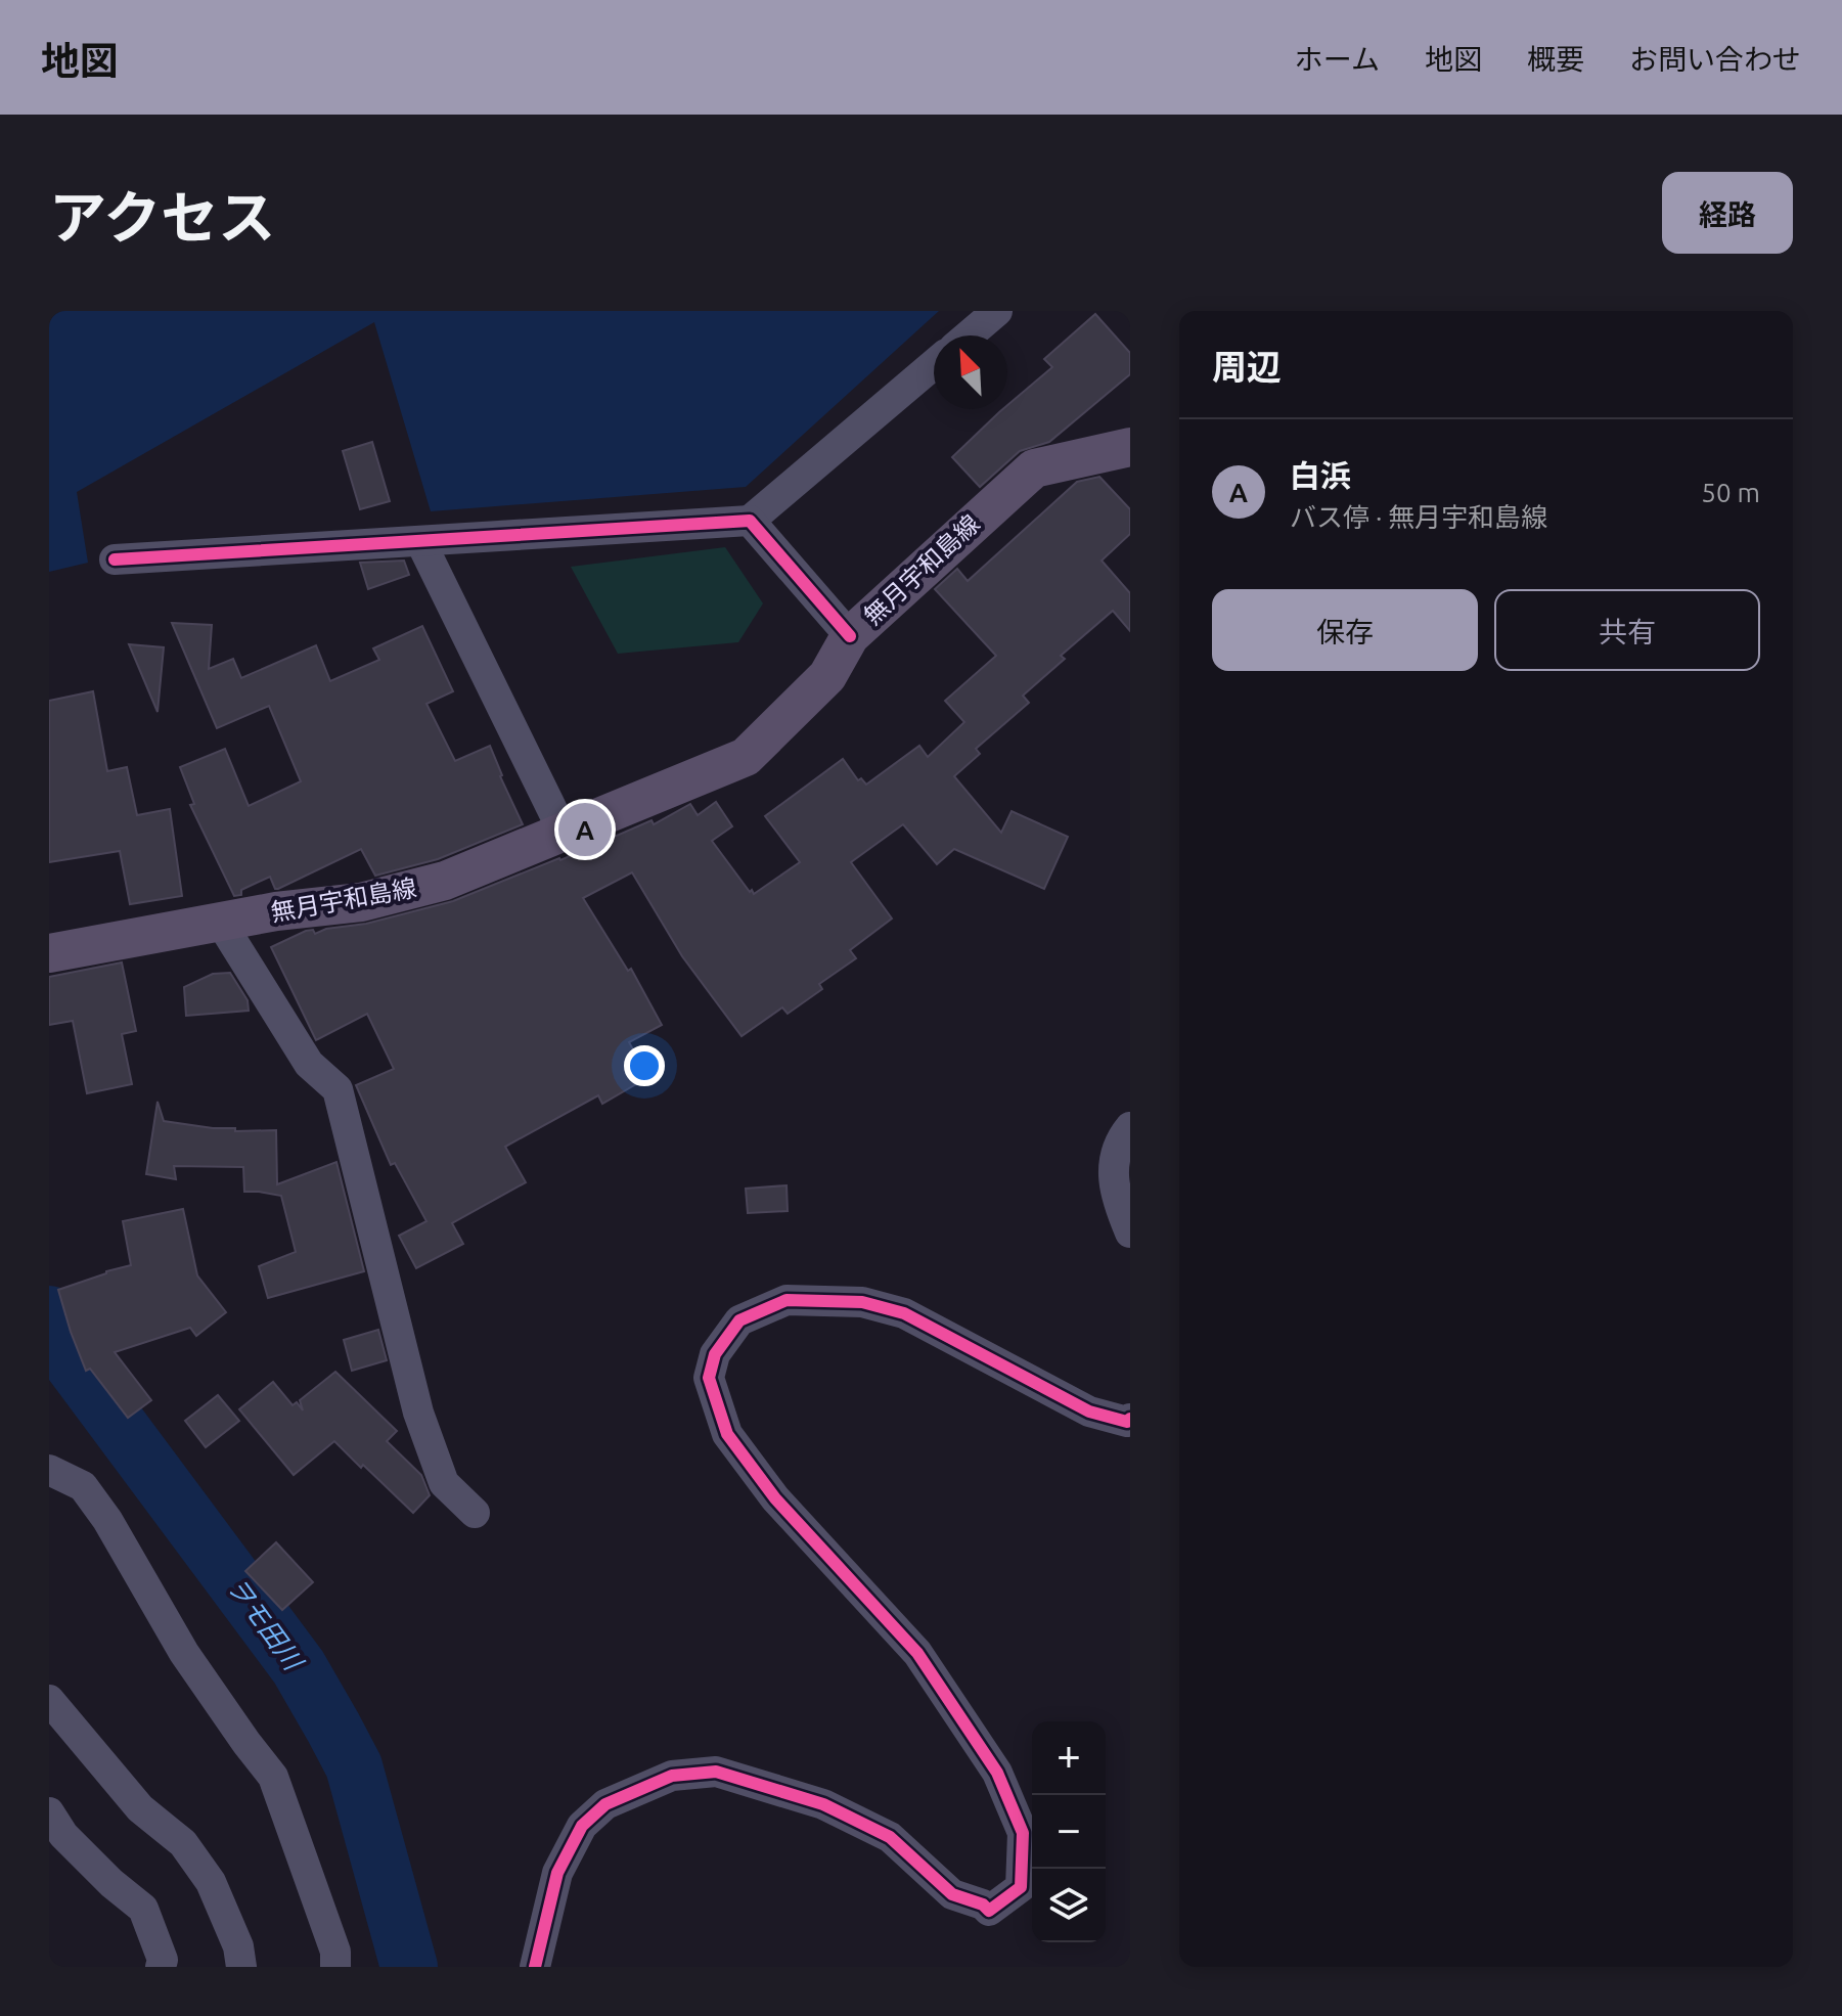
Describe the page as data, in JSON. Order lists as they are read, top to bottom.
{
  "streets": {
    "main road": ["無月宇和島線"]
  },
  "water": ["ヲモ田川"],
  "north": "top left",
  "page": {
    "header": "地図",
    "nav": [
      "ホーム",
      "地図",
      "概要",
      "お問い合わせ"
    ],
    "title": "アクセス",
    "buttons": [
      "経路",
      ["保存", "共有"]
    ],
    "heading": "周辺",
    "list": [
      {
        "mark": "A",
        "name": "白浜",
        "note": "バス停 · 無月宇和島線",
        "value": "50 m"
      }
    ],
    "pins": "A",
    "map_buttons": ["+", "−"]
  }
}
